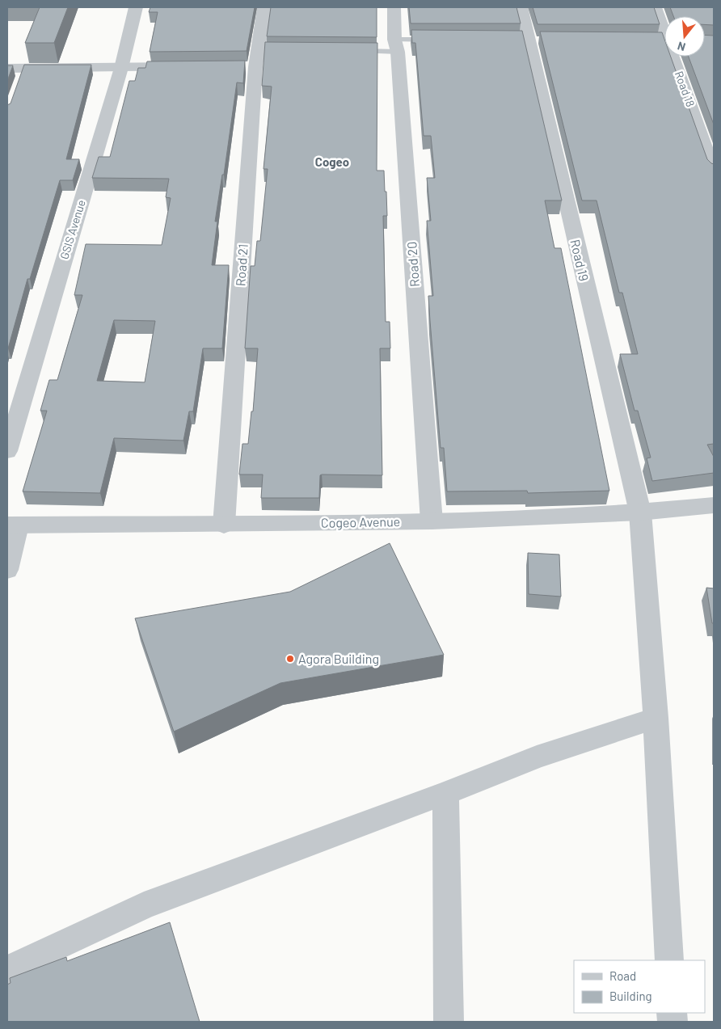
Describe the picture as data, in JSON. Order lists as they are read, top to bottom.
{
  "streets": {
    "street": [
      "Road 18",
      "GSIS Avenue",
      "Road 19",
      "Road 20",
      "Road 21",
      "Cogeo Avenue"
    ]
  },
  "crossings": [
    ["Road 19", "Cogeo Avenue"],
    ["Road 20", "Cogeo Avenue"],
    ["Road 21", "Cogeo Avenue"]
  ],
  "districts": ["Cogeo"],
  "places": ["Agora Building"],
  "legend": ["Road", "Building"],
  "north": "bottom"
}
